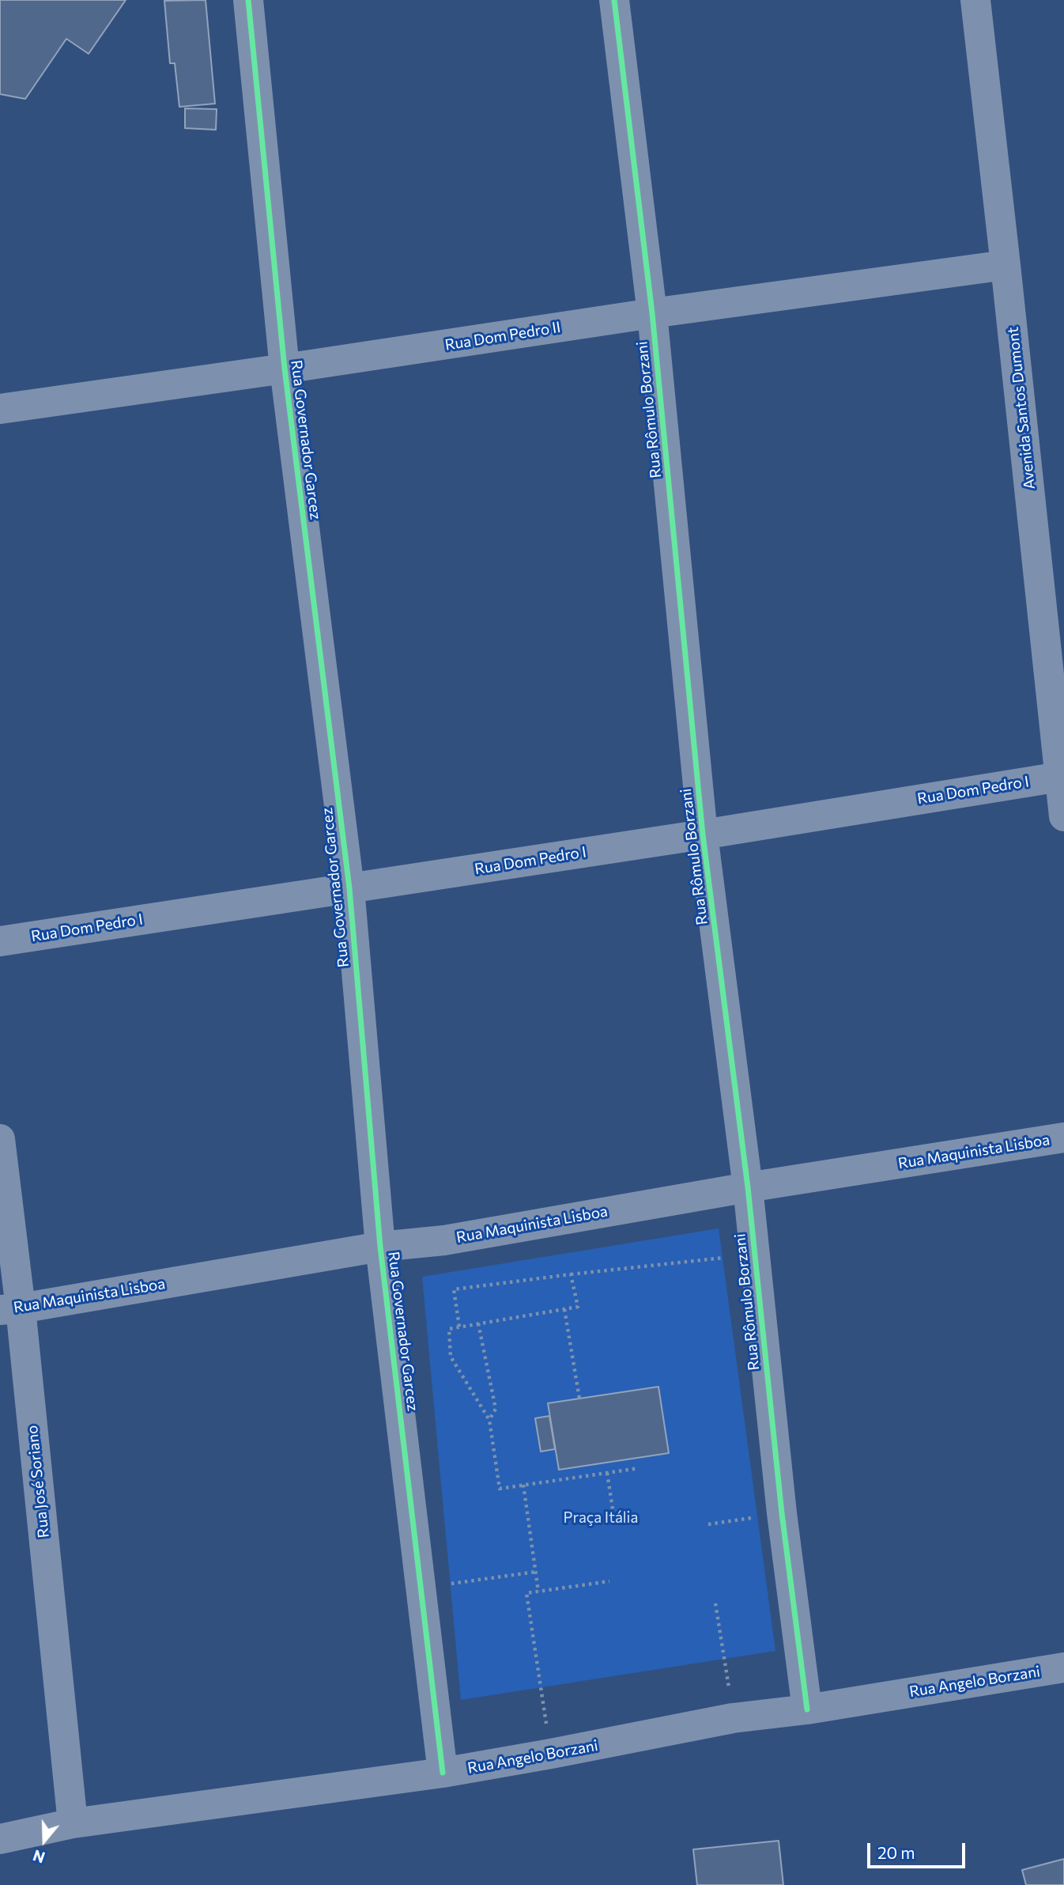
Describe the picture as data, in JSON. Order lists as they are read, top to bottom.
{
  "streets": {
    "street": [
      "Rua Dom Pedro II",
      "Avenida Santos Dumont",
      "Rua Rômulo Borzani",
      "Rua Governador Garcez",
      "Rua Dom Pedro I",
      "Rua Maquinista Lisboa",
      "Rua José Soriano",
      "Rua Angelo Borzani"
    ]
  },
  "crossings": [
    ["Rua Dom Pedro II", "Avenida Santos Dumont"],
    ["Rua Dom Pedro II", "Rua Rômulo Borzani"],
    ["Rua Dom Pedro II", "Rua Governador Garcez"],
    ["Avenida Santos Dumont", "Rua Dom Pedro I"],
    ["Rua Rômulo Borzani", "Rua Dom Pedro I"],
    ["Rua Rômulo Borzani", "Rua Maquinista Lisboa"],
    ["Rua Rômulo Borzani", "Rua Angelo Borzani"],
    ["Rua Governador Garcez", "Rua Dom Pedro I"],
    ["Rua Governador Garcez", "Rua Maquinista Lisboa"],
    ["Rua Governador Garcez", "Rua Angelo Borzani"],
    ["Rua Maquinista Lisboa", "Rua José Soriano"],
    ["Rua José Soriano", "Rua Angelo Borzani"]
  ],
  "parks": ["Praça Itália"],
  "scale_bar": "20 m",
  "north": "bottom"
}
